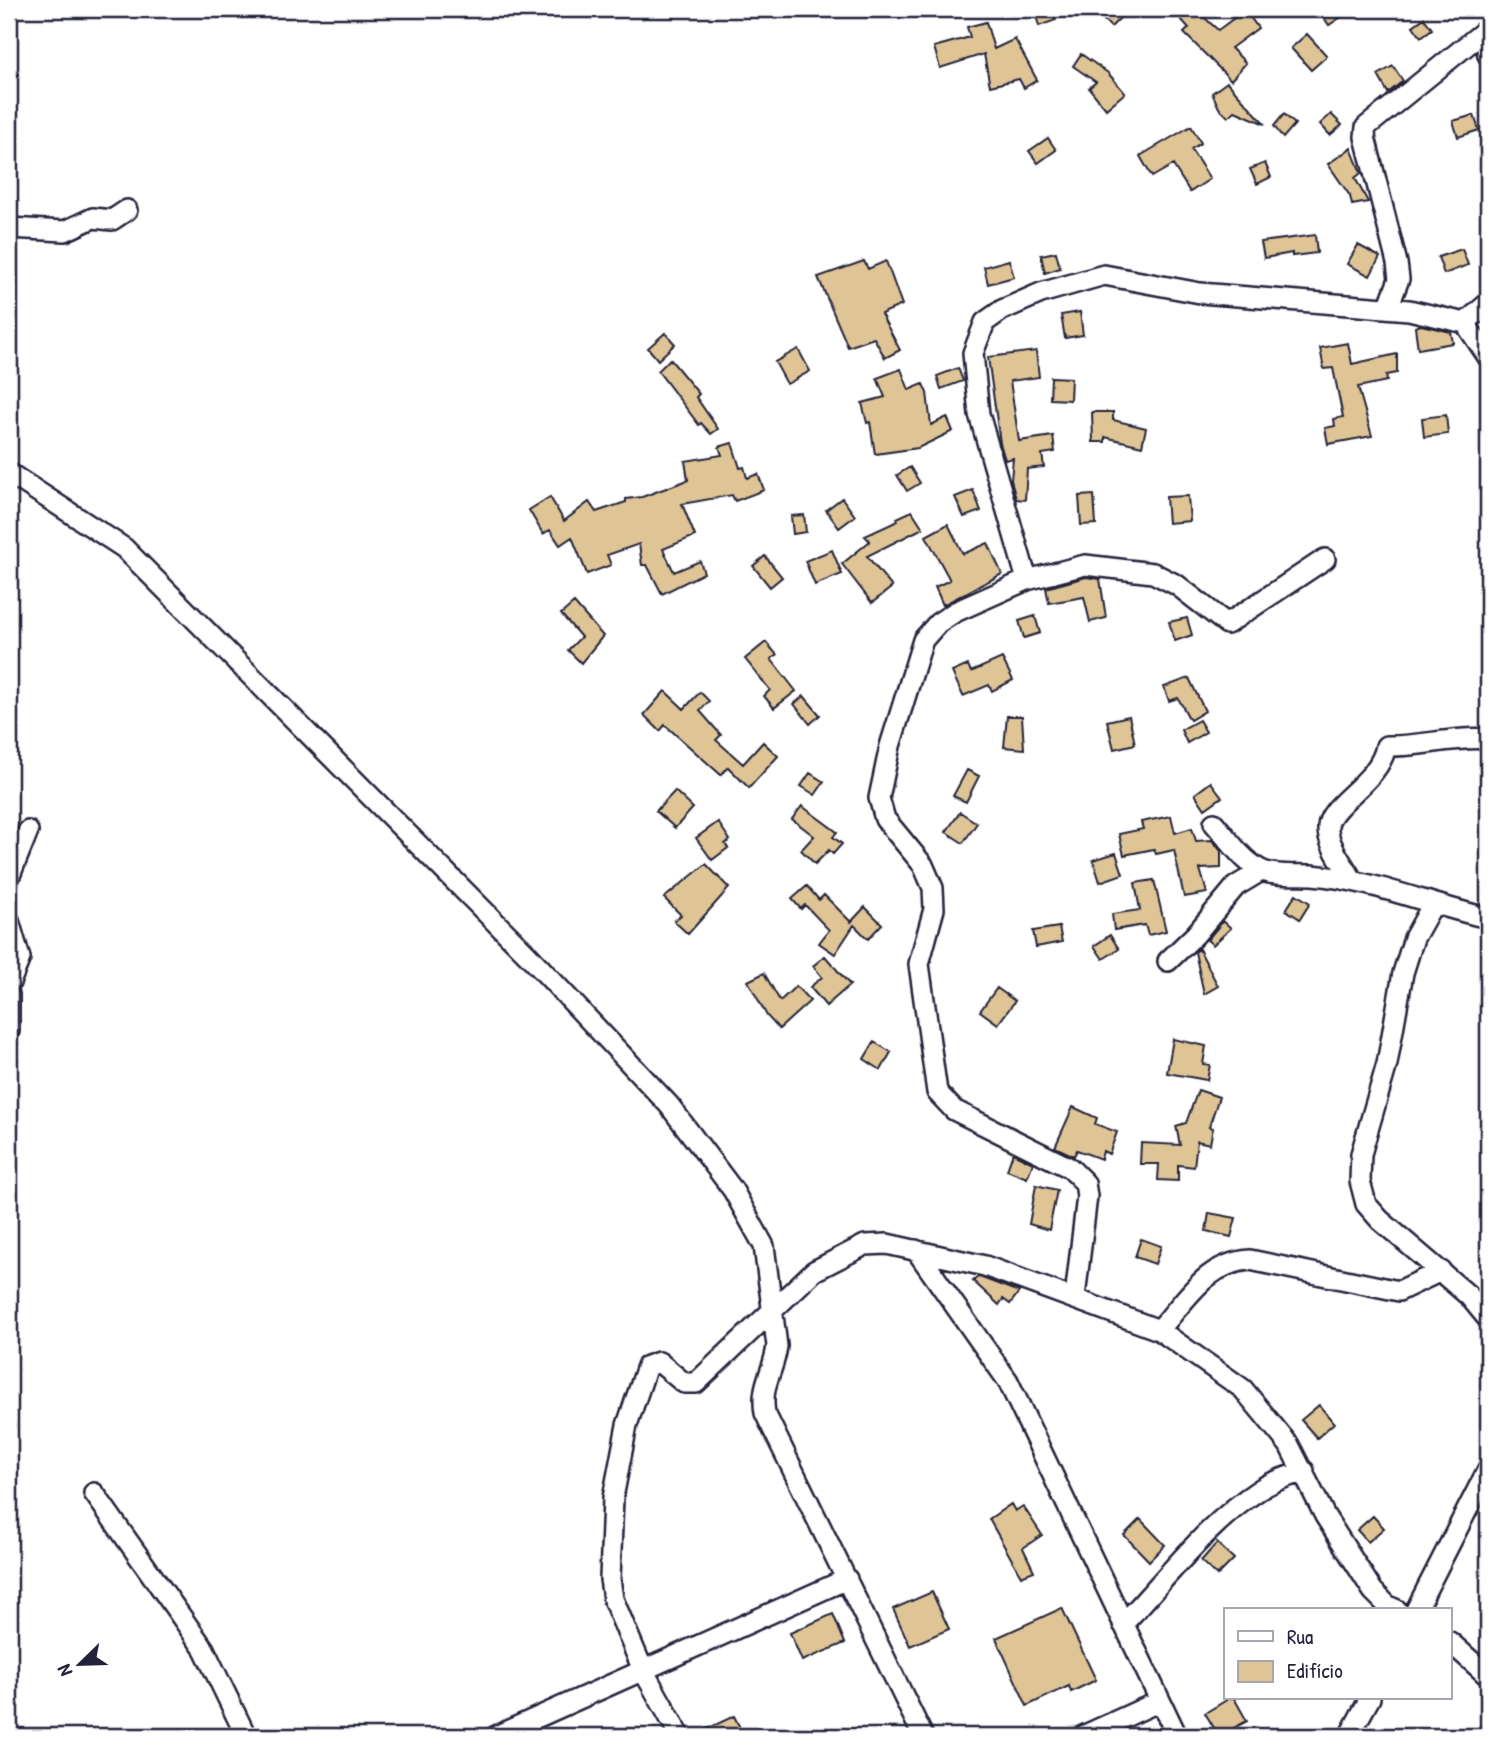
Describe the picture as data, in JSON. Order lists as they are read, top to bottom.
{
  "legend": ["Rua", "Edifício"],
  "north": "bottom left"
}
